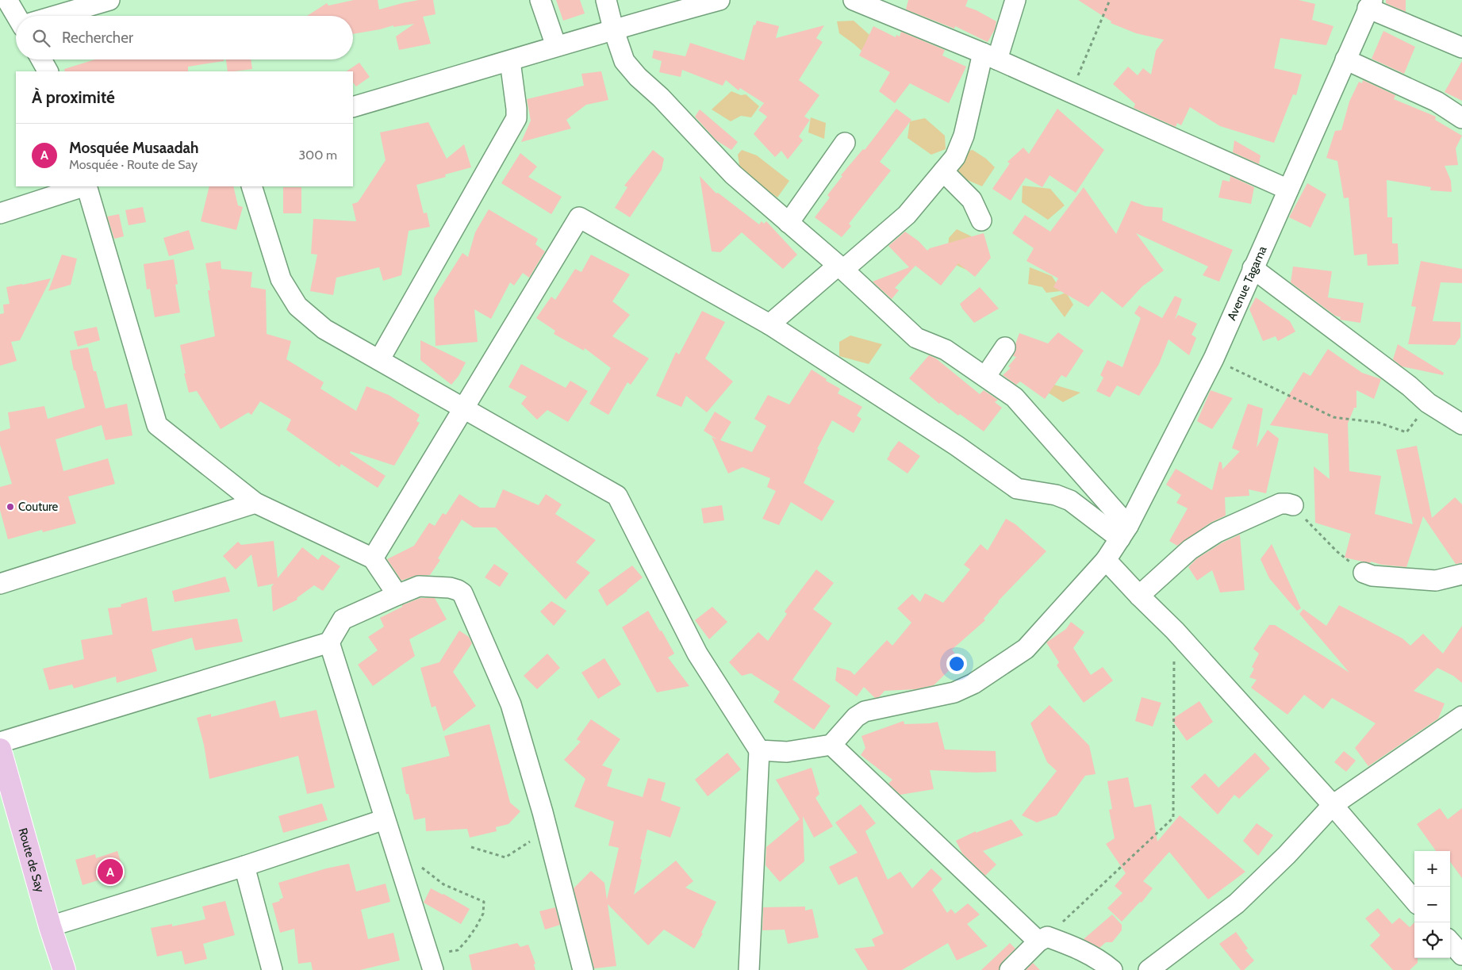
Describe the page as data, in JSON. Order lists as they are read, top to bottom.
{
  "streets": {
    "main road": ["Route de Say"],
    "street": ["Avenue Tagama"]
  },
  "places": ["Couture"],
  "page": {
    "search": "Rechercher",
    "heading": "À proximité",
    "list": [
      {
        "mark": "A",
        "name": "Mosquée Musaadah",
        "note": "Mosquée · Route de Say",
        "value": "300 m"
      }
    ],
    "map_buttons": ["+", "−"],
    "pins": "A"
  }
}
